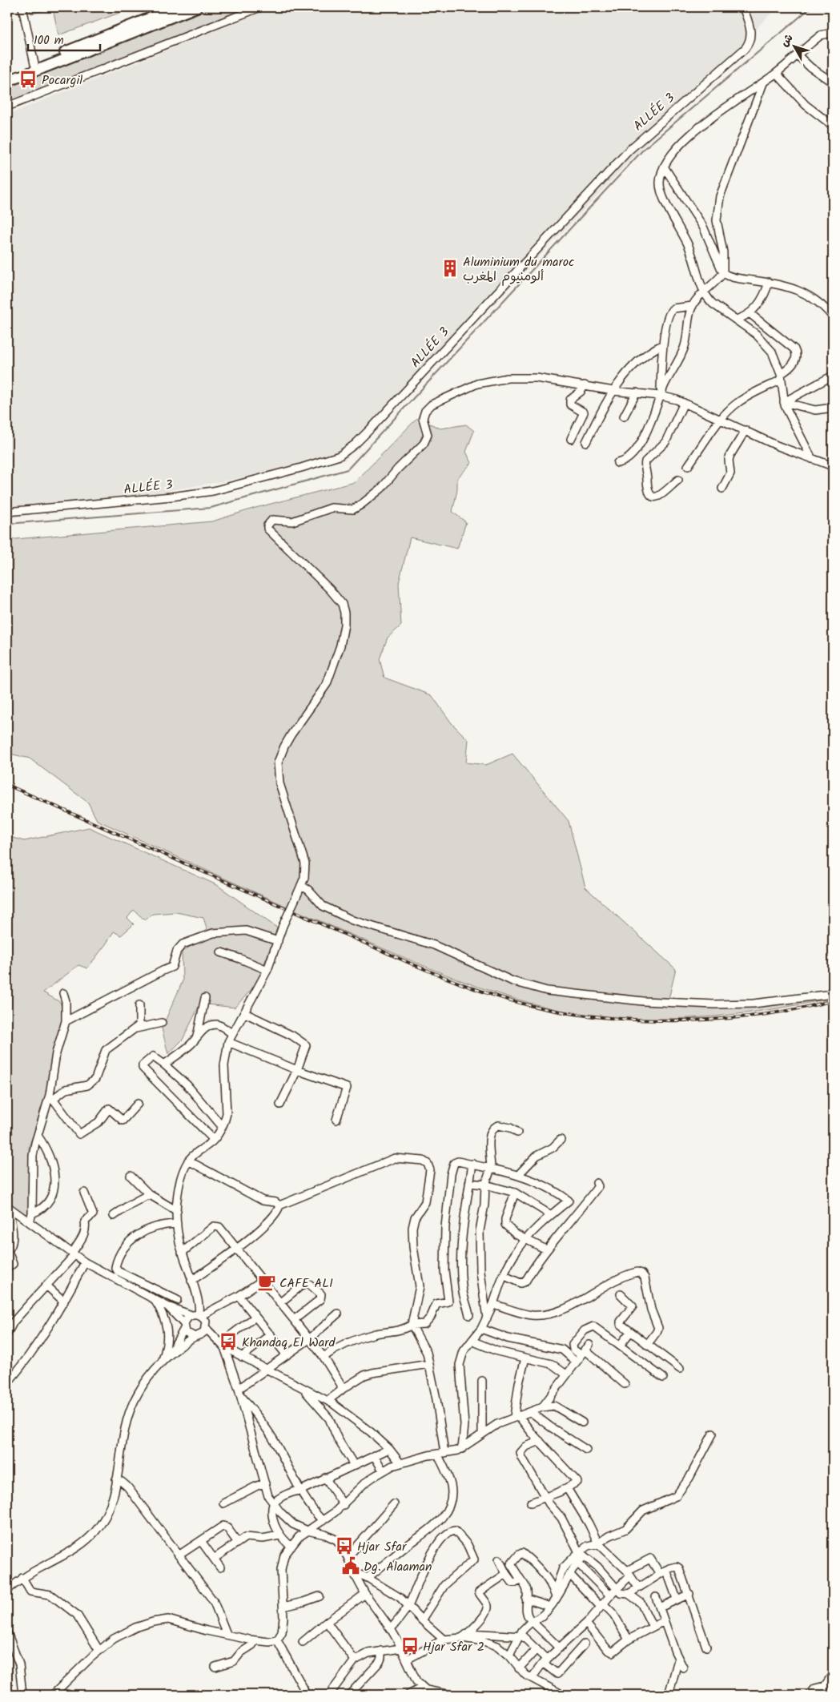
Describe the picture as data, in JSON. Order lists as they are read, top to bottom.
{
  "streets": {
    "street": ["ALLÉE 3"]
  },
  "places": {
    "bus stop": [
      "Pocargil",
      "Khandaq El Ward",
      "Hjar Sfar",
      "Hjar Sfar 2"
    ],
    "building": ["Aluminium du maroc ألومنيوم المغرب"],
    "cafe": ["CAFE ALI"],
    "public building": ["Dg. Alaaman"]
  },
  "scale_bar": "100 m",
  "north": "top left"
}
